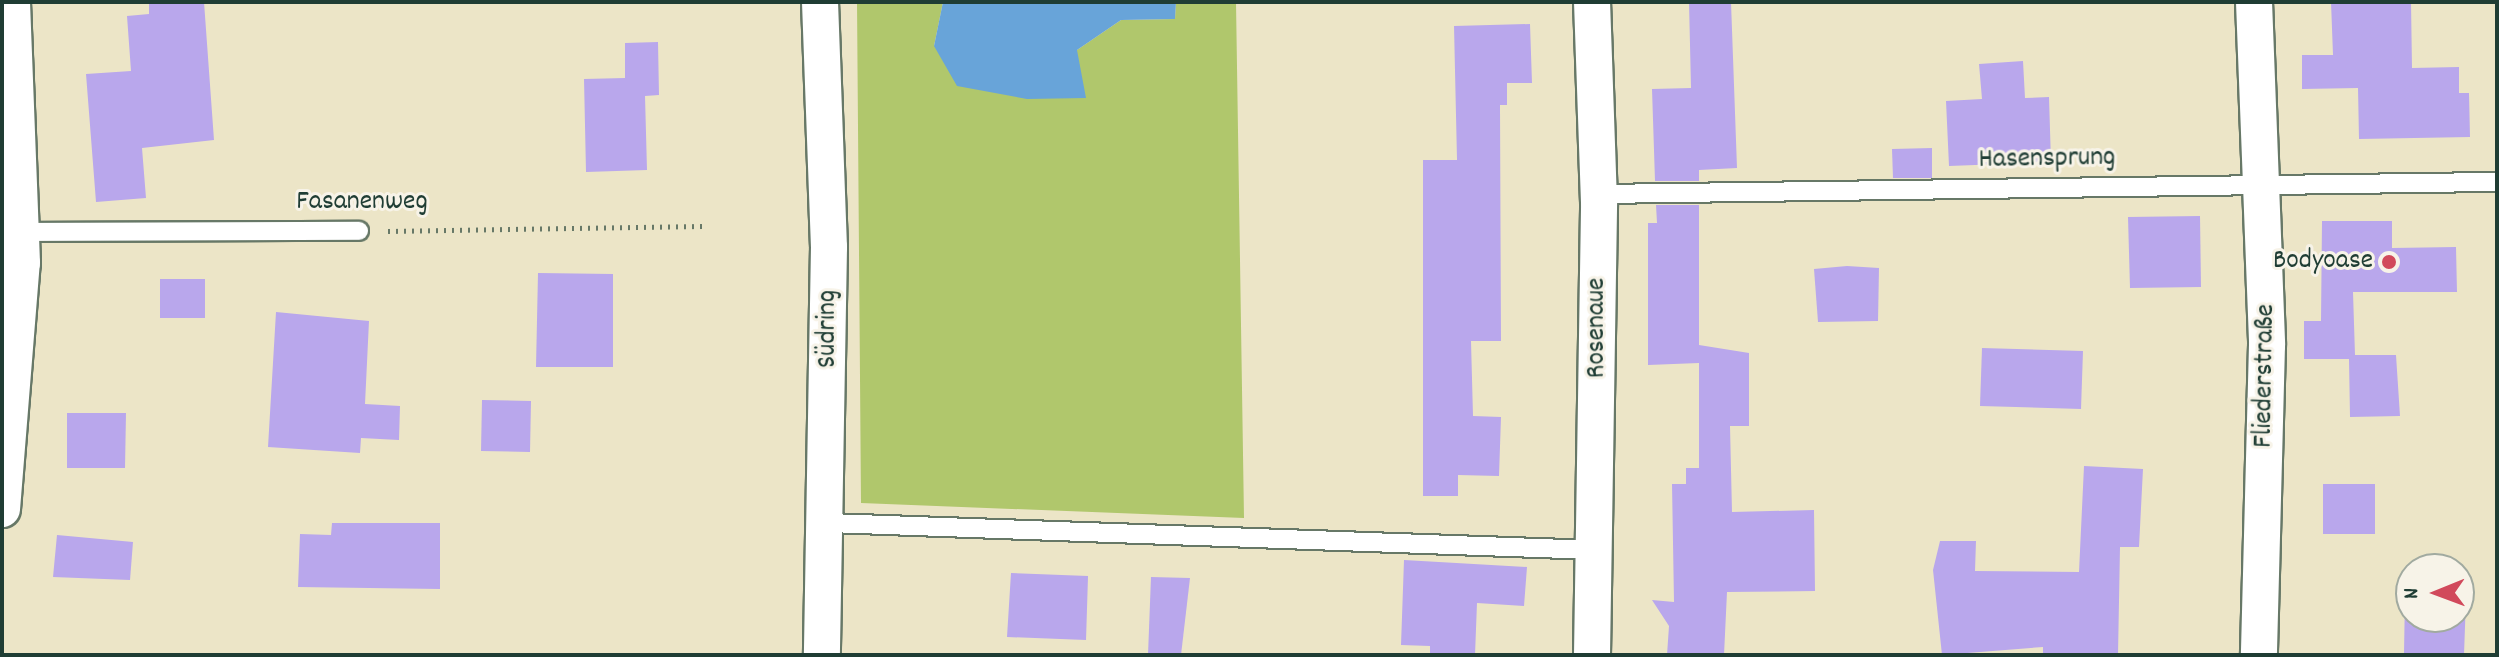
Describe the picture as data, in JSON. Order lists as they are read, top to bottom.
{
  "streets": {
    "street": ["Rosenaue", "Südring", "Fliederstraße"],
    "lane": ["Hasensprung", "Fasanenweg"]
  },
  "crossings": [
    ["Hasensprung", "Rosenaue"],
    ["Hasensprung", "Fliederstraße"]
  ],
  "places": ["Bodyoase"],
  "north": "left"
}
